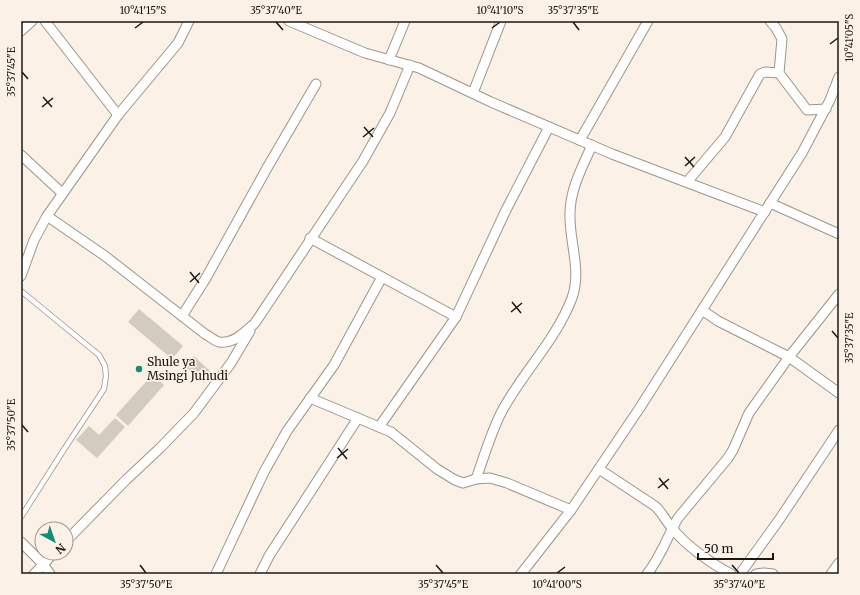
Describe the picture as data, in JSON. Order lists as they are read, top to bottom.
{
  "places": ["Shule ya Msingi Juhudi"],
  "scale_bar": "50 m",
  "north": "bottom right",
  "coordinates": [
    "10°41'15\"S",
    "35°37'40\"E",
    "10°41'10\"S",
    "35°37'35\"E",
    "10°41'05\"S",
    "35°37'45\"E",
    "35°37'50\"E",
    "10°41'00\"S"
  ]
}
